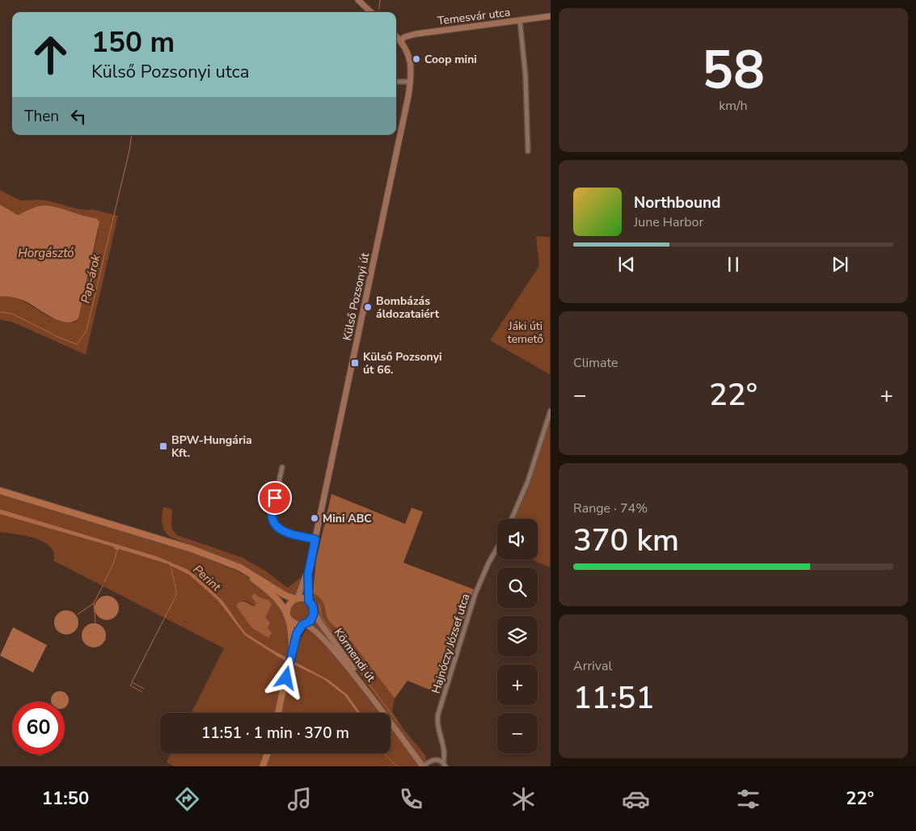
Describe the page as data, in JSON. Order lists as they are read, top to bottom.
{
  "streets": {
    "main road": ["Temesvár utca", "Külső Pozsonyi út", "Körmendi út"],
    "street": ["Hajnóczy József utca"]
  },
  "crossings": [
    ["Temesvár utca", "Külső Pozsonyi út"]
  ],
  "water": ["Horgásztó", "Pap-árok", "Perint"],
  "parks": ["Jáki úti temető"],
  "places": {
    "other": ["Coop mini", "Bombázás áldozataiért", "Mini ABC"],
    "transit": ["Külső Pozsonyi út 66.", "BPW-Hungária Kft."]
  },
  "page": {
    "tile": [
      ["58", "km/h"],
      "Climate",
      ["Range · 74%", "370 km"],
      ["Arrival", "11:51"]
    ],
    "turn": ["150 m", "Külső Pozsonyi utca"],
    "then": "Then",
    "song": ["Northbound", "June Harbor"],
    "heat": ["−", "22°", "+"],
    "map_buttons": ["+", "−"],
    "limit": "60",
    "trip": "11:51 · 1 min · 370 m",
    "tabs": ["11:50", "22°"]
  }
}
